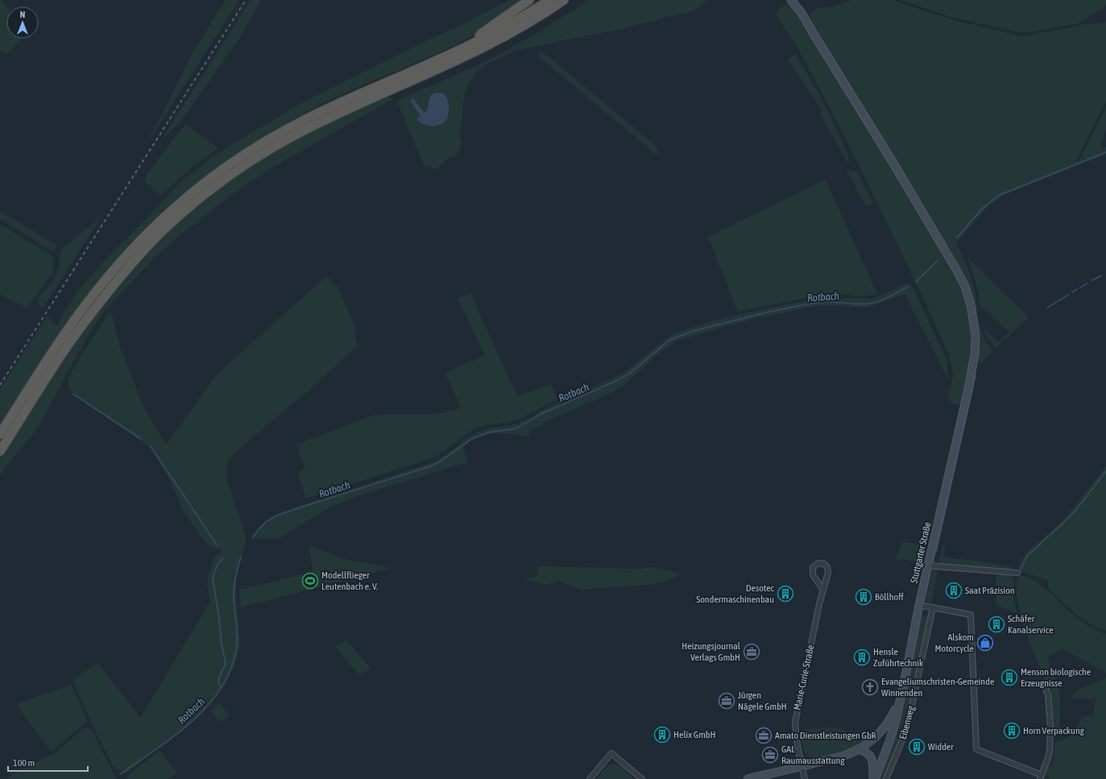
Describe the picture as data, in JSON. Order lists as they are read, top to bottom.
{
  "streets": {
    "main road": ["Stuttgarter Straße"],
    "street": ["Marie-Curie-Straße", "Eibenweg"]
  },
  "water": ["Rotbach"],
  "places": {
    "sports": ["Modellflieger Leutenbach e. V."],
    "building": [
      "Saat Präzision",
      "Desotec Sondermaschinenbau",
      "Böllhoff",
      "Schäfer Kanalservice",
      "Hensle Zuführtechnik",
      "Menson biologische Erzeugnisse",
      "Horn Verpackung",
      "Helix GmbH",
      "Widder"
    ],
    "shop": ["Alskom Motorcycle"],
    "office": [
      "Heizungsjournal Verlags GmbH",
      "Jürgen Nägele GmbH",
      "Amato Dienstleistungen GbR",
      "GAL Raumausstattung"
    ],
    "church": ["Evangeliumschristen-Gemeinde Winnenden"]
  },
  "scale_bar": "100 m",
  "north": "top"
}
